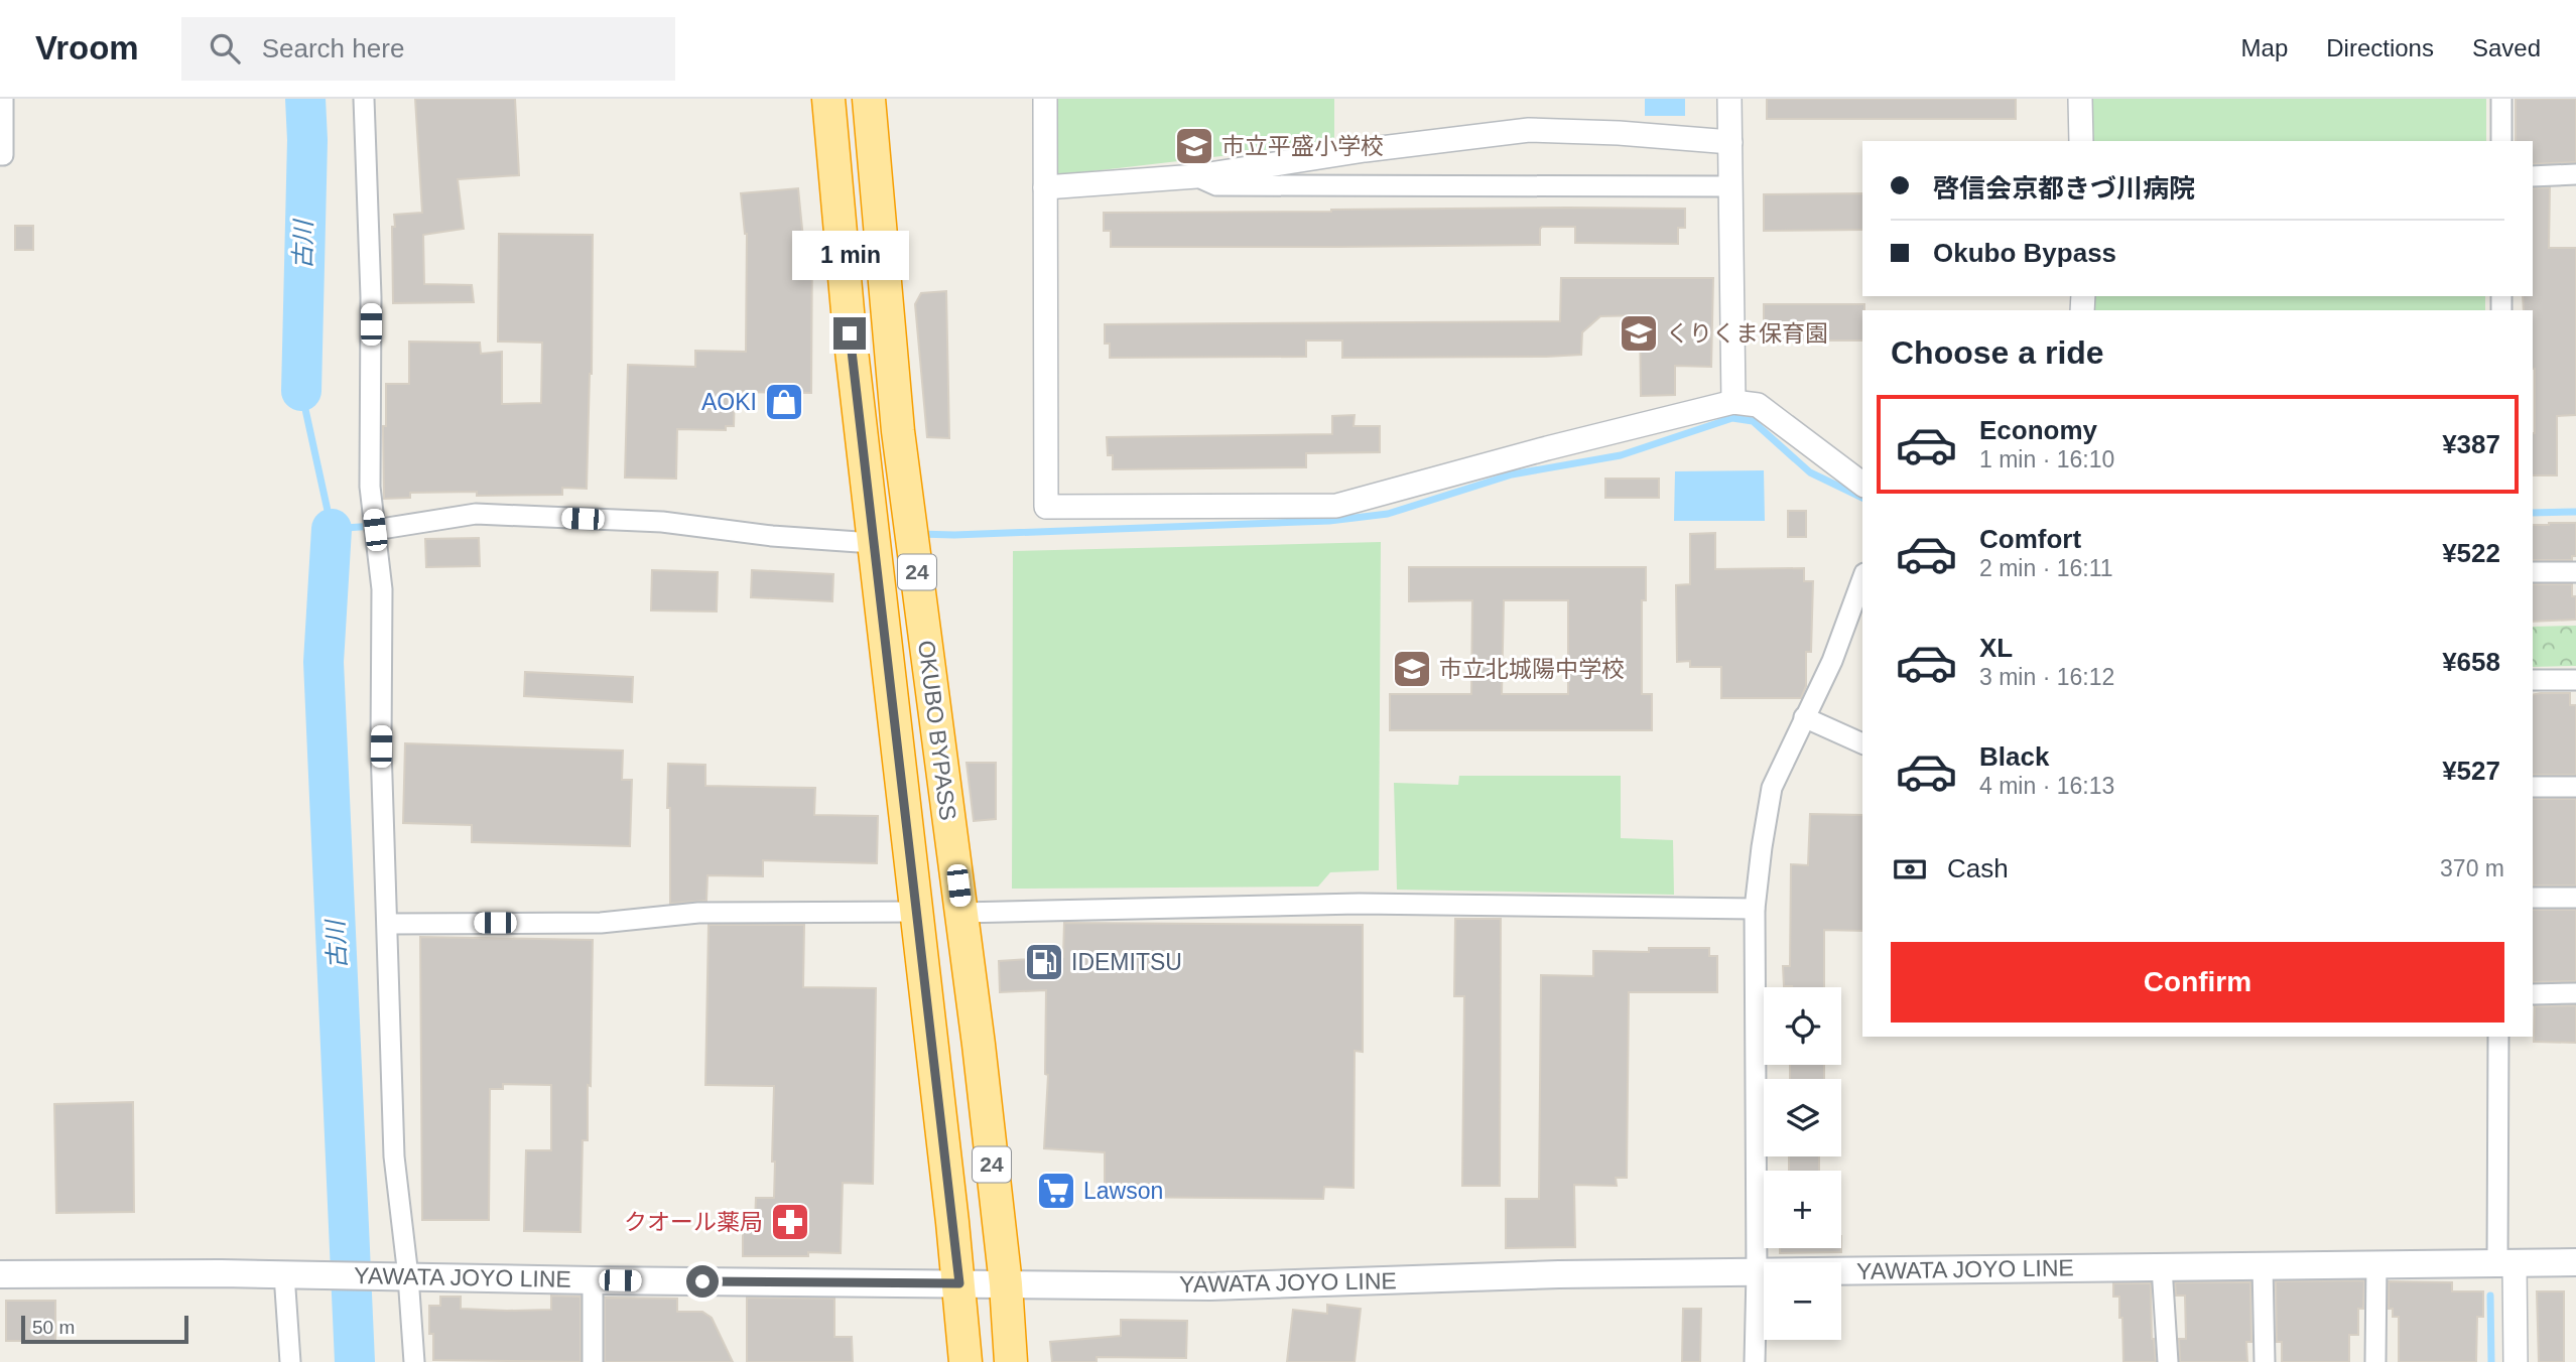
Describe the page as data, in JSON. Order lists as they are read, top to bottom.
{
  "streets": {
    "highway": ["24", "OKUBO BYPASS"],
    "main road": ["YAWATA JOYO LINE"]
  },
  "crossings": [
    ["OKUBO BYPASS", "YAWATA JOYO LINE"]
  ],
  "water": ["古川"],
  "places": {
    "school or university": ["市立平盛小学校", "くりくま保育園", "市立北城陽中学校"],
    "shop": ["AOKI"],
    "fuel station": ["IDEMITSU"],
    "supermarket": ["Lawson"],
    "pharmacy": ["クオール薬局"]
  },
  "scale_bar": "50 m",
  "page": {
    "header": "Vroom",
    "search": "Search here",
    "nav": ["Map", "Directions", "Saved"],
    "banner": ["啓信会京都きづ川病院", "Okubo Bypass"],
    "bubble": "1 min",
    "heading": "Choose a ride",
    "list": [
      {
        "name": "Economy",
        "note": "1 min · 16:10",
        "value": "¥387"
      },
      {
        "name": "Comfort",
        "note": "2 min · 16:11",
        "value": "¥522"
      },
      {
        "name": "XL",
        "note": "3 min · 16:12",
        "value": "¥658"
      },
      {
        "name": "Black",
        "note": "4 min · 16:13",
        "value": "¥527"
      }
    ],
    "pay": ["Cash", "370 m"],
    "buttons": "Confirm",
    "map_buttons": ["+", "−"],
    "scale": "50 m"
  }
}
